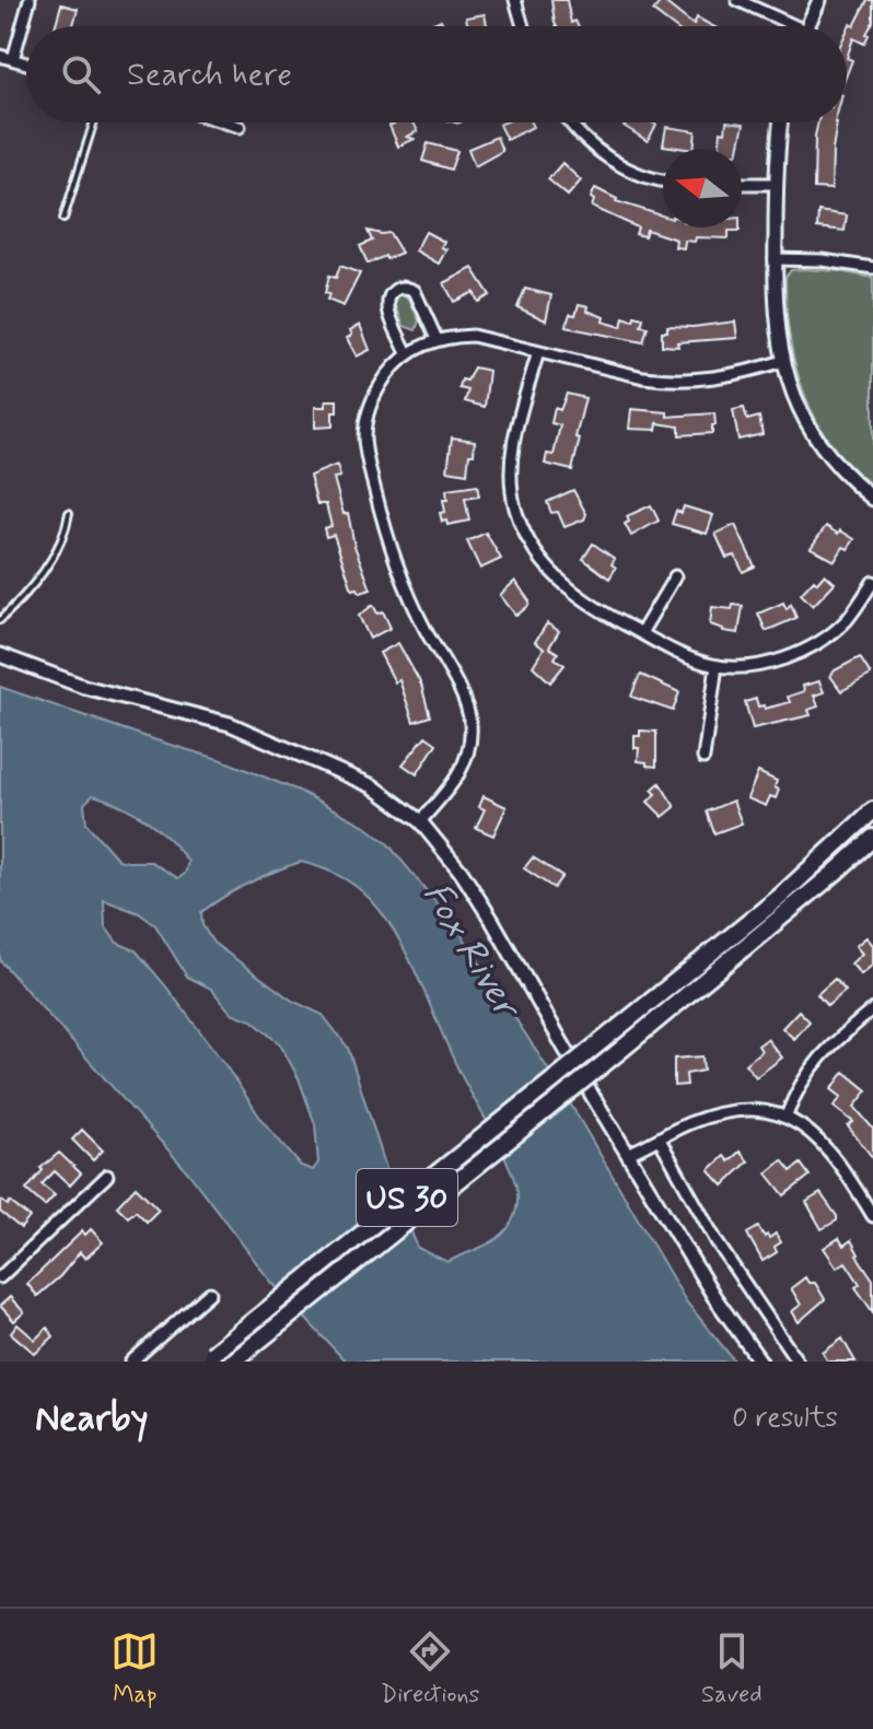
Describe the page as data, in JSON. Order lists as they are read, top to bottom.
{
  "streets": {
    "main road": ["US 30"]
  },
  "water": ["Fox River"],
  "north": "left",
  "page": {
    "search": "Search here",
    "heading": ["Nearby", "0 results"],
    "nav": ["Map", "Directions", "Saved"]
  }
}
